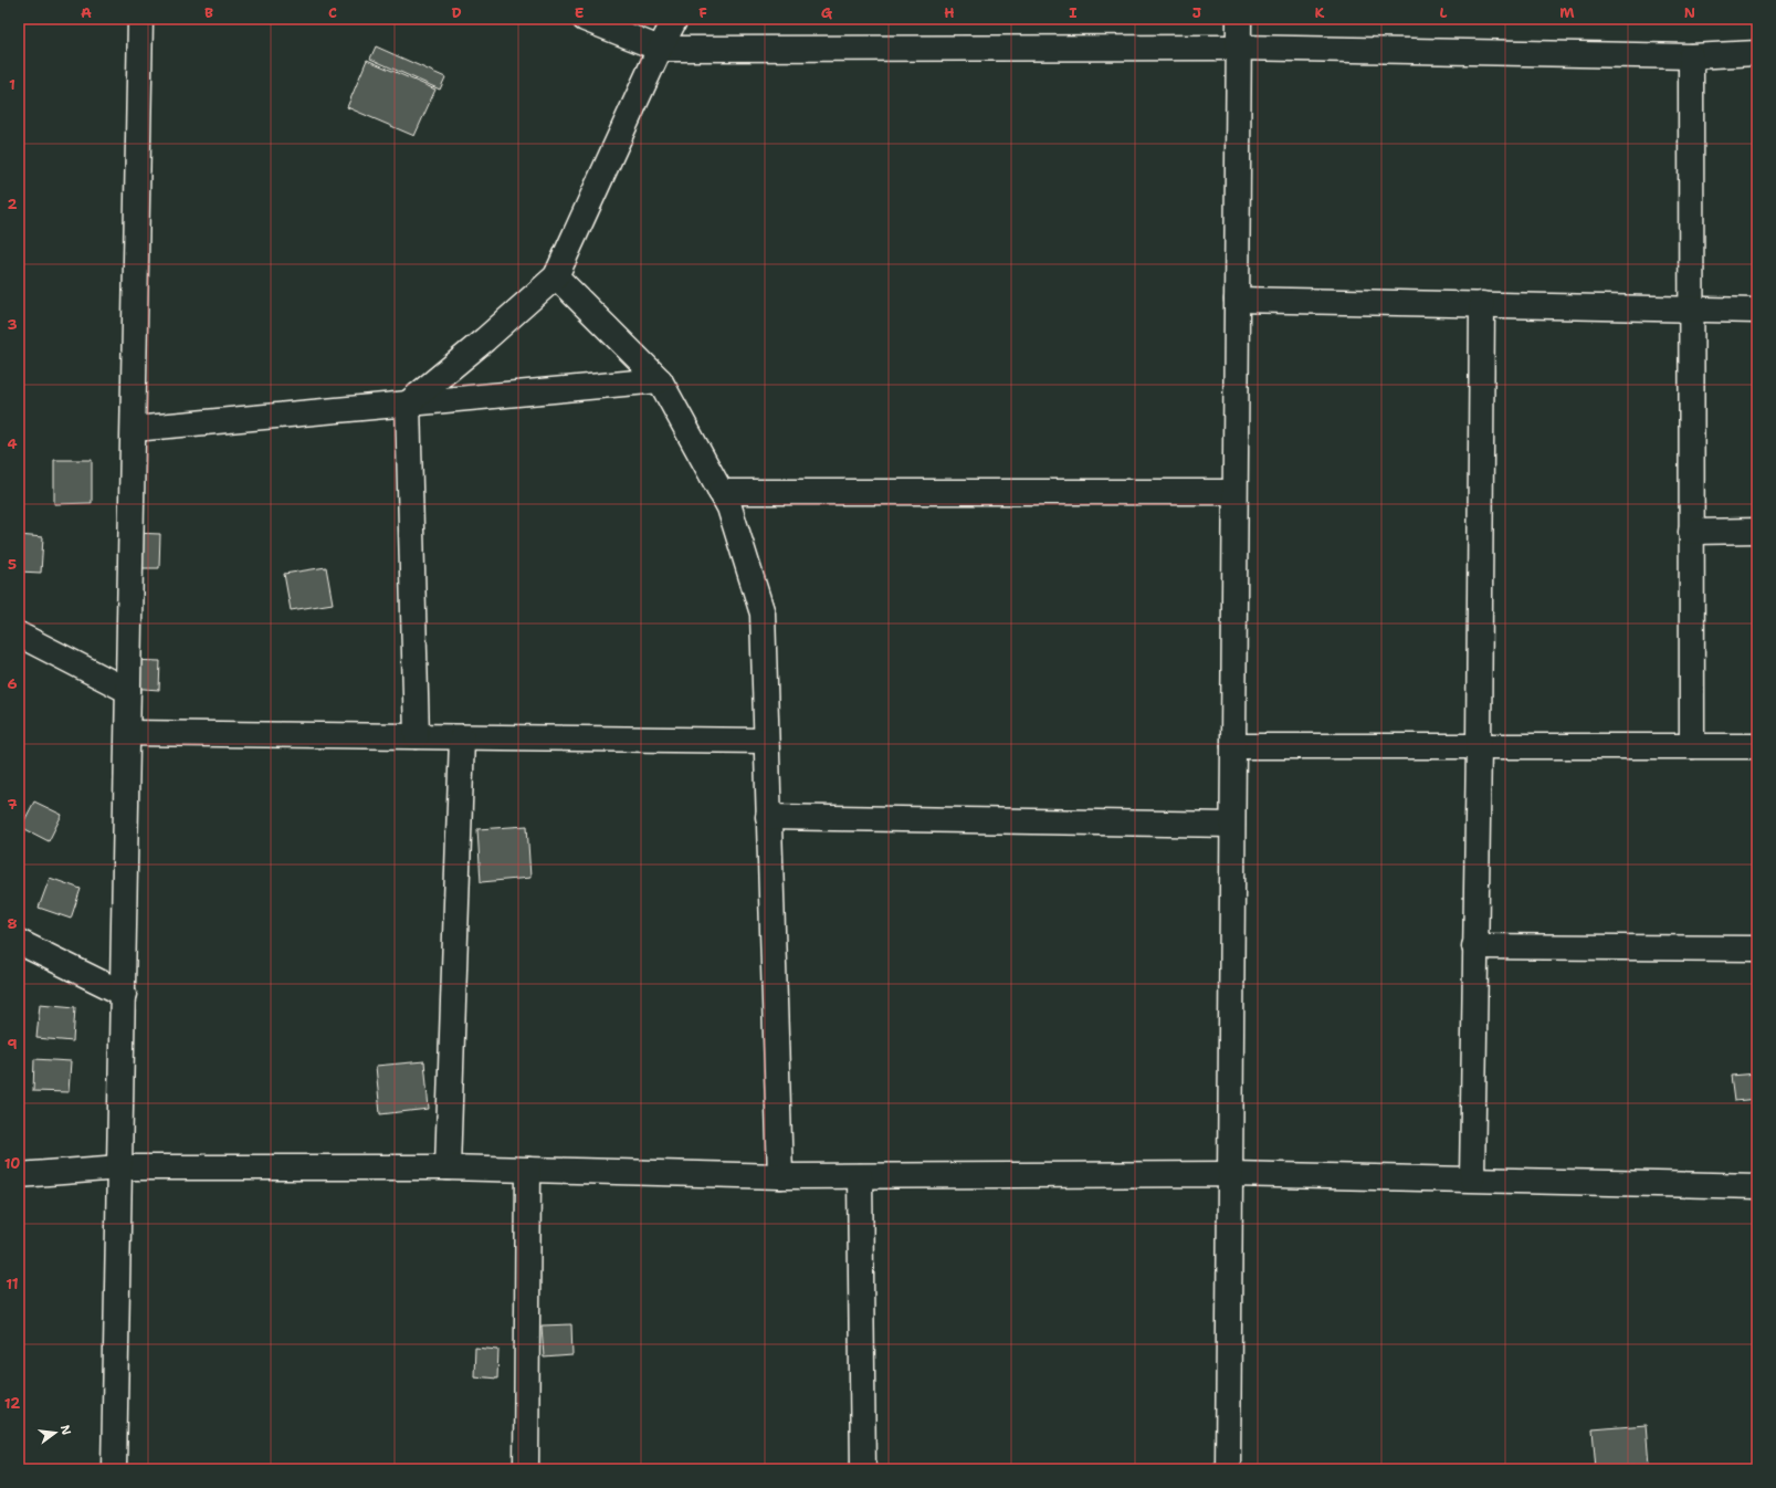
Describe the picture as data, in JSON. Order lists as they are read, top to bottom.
{
  "north": "right",
  "grid": {
    "columns": [
      "A",
      "B",
      "C",
      "D",
      "E",
      "F",
      "G",
      "H",
      "I",
      "J",
      "K",
      "L",
      "M",
      "N"
    ],
    "rows": [
      "1",
      "2",
      "3",
      "4",
      "5",
      "6",
      "7",
      "8",
      "9",
      "10",
      "11",
      "12"
    ]
  }
}
